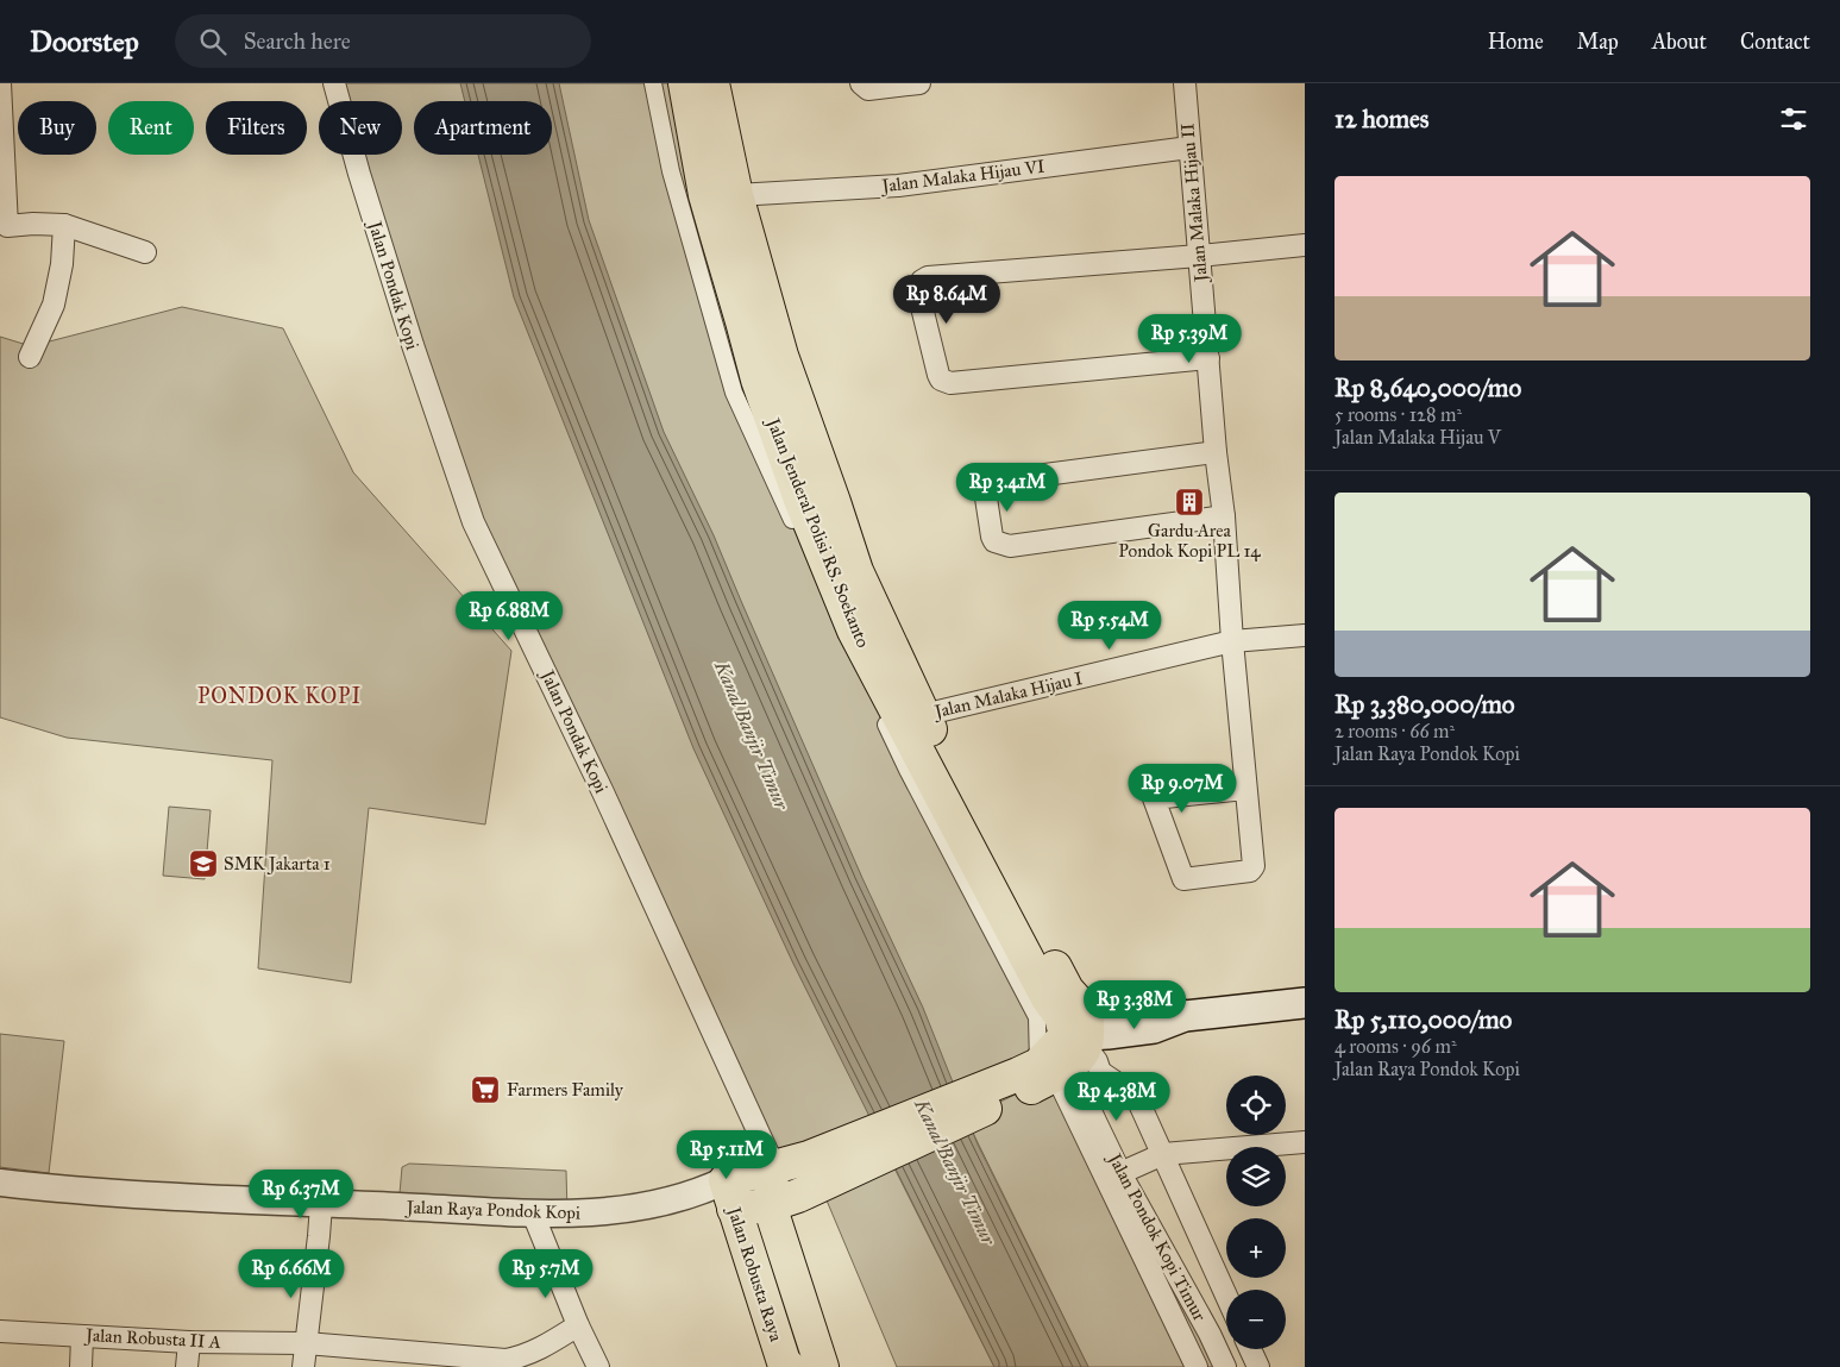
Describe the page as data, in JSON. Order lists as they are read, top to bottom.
{
  "streets": {
    "main road": ["Jalan Jenderal Polisi RS. Soekanto", "Jalan Raya Pondok Kopi", "Jalan Robusta Raya"],
    "street": [
      "Jalan Malaka Hijau VI",
      "Jalan Malaka Hijau II",
      "Jalan Pondak Kopi",
      "Jalan Malaka Hijau I",
      "Jalan Pondok Kopi Timur",
      "Jalan Robusta II A"
    ]
  },
  "crossings": [
    ["Jalan Malaka Hijau VI", "Jalan Malaka Hijau II"],
    ["Jalan Malaka Hijau VI", "Jalan Jenderal Polisi RS. Soekanto"],
    ["Jalan Malaka Hijau II", "Jalan Malaka Hijau I"],
    ["Jalan Pondak Kopi", "Jalan Raya Pondok Kopi"],
    ["Jalan Pondak Kopi", "Jalan Robusta Raya"],
    ["Jalan Jenderal Polisi RS. Soekanto", "Jalan Malaka Hijau I"],
    ["Jalan Jenderal Polisi RS. Soekanto", "Jalan Raya Pondok Kopi"],
    ["Jalan Jenderal Polisi RS. Soekanto", "Jalan Pondok Kopi Timur"],
    ["Jalan Raya Pondok Kopi", "Jalan Pondok Kopi Timur"],
    ["Jalan Raya Pondok Kopi", "Jalan Robusta Raya"]
  ],
  "districts": ["PONDOK KOPI"],
  "water": ["Kanal Banjir Timur"],
  "places": {
    "building": ["Gardu Area Pondok Kopi PL 14"],
    "school or university": ["SMK Jakarta 1"],
    "supermarket": ["Farmers Family"]
  },
  "page": {
    "header": "Doorstep",
    "search": "Search here",
    "nav": [
      "Home",
      "Map",
      "About",
      "Contact"
    ],
    "heading": "12 homes",
    "chip": [
      "Buy",
      "Rent",
      "Filters",
      "New",
      "Apartment"
    ],
    "list": [
      {
        "name": "Rp 8,640,000/mo",
        "note": "5 rooms · 128 m² · Jalan Malaka Hijau V"
      },
      {
        "name": "Rp 3,380,000/mo",
        "note": "2 rooms · 66 m² · Jalan Raya Pondok Kopi"
      },
      {
        "name": "Rp 5,110,000/mo",
        "note": "4 rooms · 96 m² · Jalan Raya Pondok Kopi"
      }
    ],
    "price": [
      "Rp 8.64M",
      "Rp 5.39M",
      "Rp 3.41M",
      "Rp 6.88M",
      "Rp 5.54M",
      "Rp 9.07M",
      "Rp 3.38M",
      "Rp 4.38M",
      "Rp 5.11M",
      "Rp 6.37M",
      "Rp 6.66M",
      "Rp 5.7M"
    ],
    "map_buttons": ["+", "−"]
  }
}
